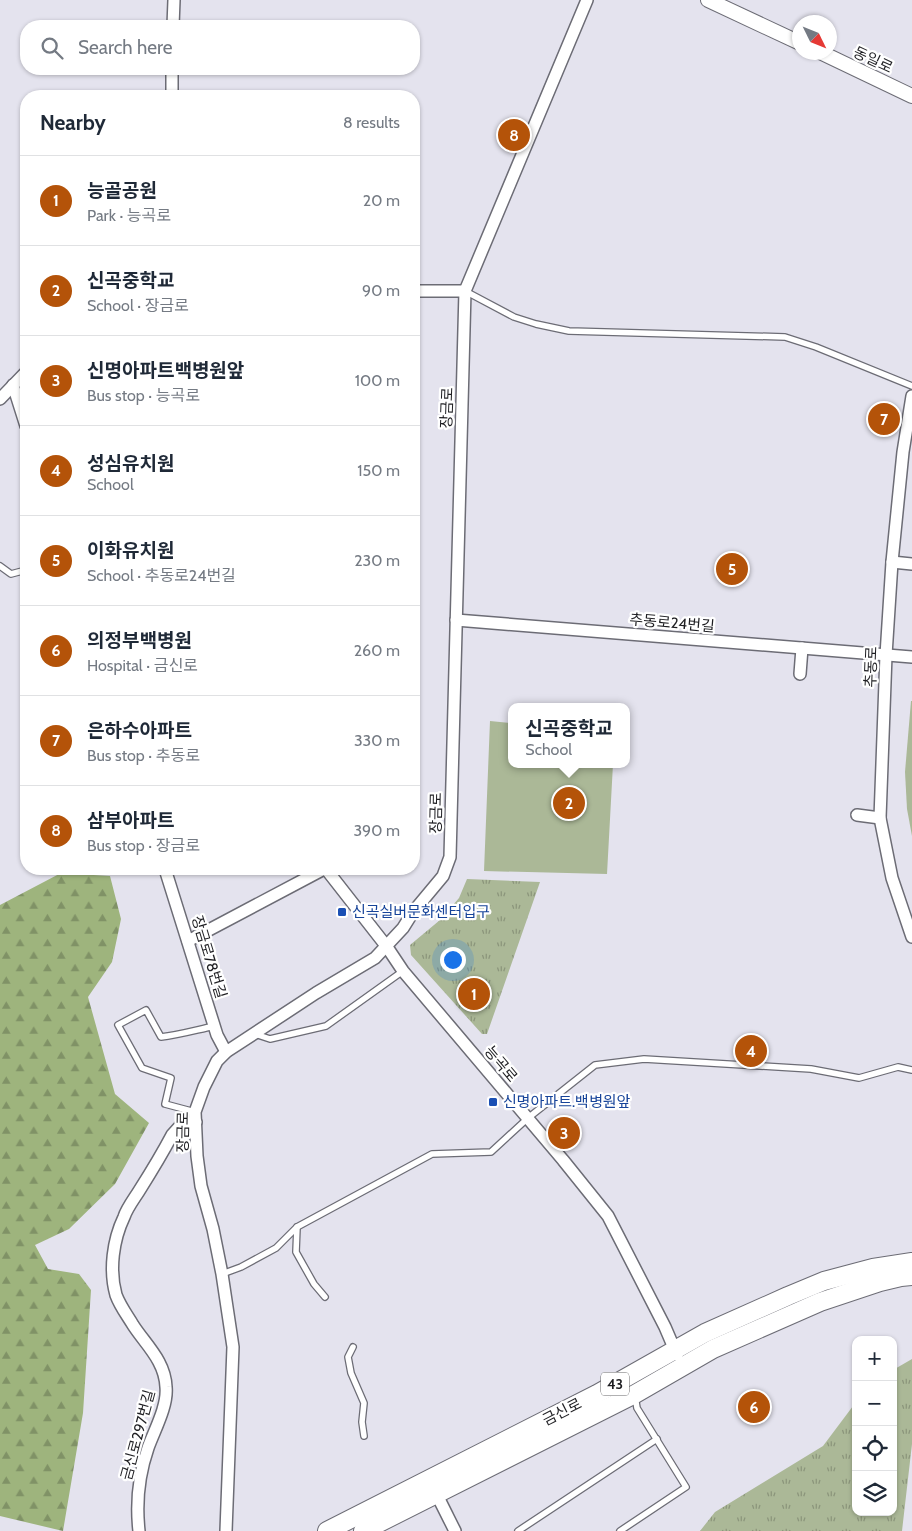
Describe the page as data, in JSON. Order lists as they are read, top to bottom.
{
  "streets": {
    "main road": ["43", "금신로"],
    "street": [
      "동일로",
      "장금로",
      "추동로24번길",
      "추동로",
      "장금로78번길",
      "능곡로",
      "금신로297번길"
    ]
  },
  "crossings": [
    ["장금로", "추동로24번길"],
    ["장금로", "장금로78번길"],
    ["장금로", "능곡로"],
    ["장금로", "금신로297번길"],
    ["추동로24번길", "추동로"],
    ["능곡로", "금신로"]
  ],
  "places": {
    "transit": ["신곡실버문화센터입구", "신명아파트.백병원앞"]
  },
  "north": "bottom right",
  "page": {
    "search": "Search here",
    "heading": ["Nearby", "8 results"],
    "pins": [
      "8",
      "7",
      "5",
      "2",
      "1",
      "4",
      "3",
      "6"
    ],
    "list": [
      {
        "mark": "1",
        "name": "능골공원",
        "note": "Park · 능곡로",
        "value": "20 m"
      },
      {
        "mark": "2",
        "name": "신곡중학교",
        "note": "School · 장금로",
        "value": "90 m"
      },
      {
        "mark": "3",
        "name": "신명아파트백병원앞",
        "note": "Bus stop · 능곡로",
        "value": "100 m"
      },
      {
        "mark": "4",
        "name": "성심유치원",
        "note": "School",
        "value": "150 m"
      },
      {
        "mark": "5",
        "name": "이화유치원",
        "note": "School · 추동로24번길",
        "value": "230 m"
      },
      {
        "mark": "6",
        "name": "의정부백병원",
        "note": "Hospital · 금신로",
        "value": "260 m"
      },
      {
        "mark": "7",
        "name": "은하수아파트",
        "note": "Bus stop · 추동로",
        "value": "330 m"
      },
      {
        "mark": "8",
        "name": "삼부아파트",
        "note": "Bus stop · 장금로",
        "value": "390 m"
      }
    ],
    "popup": ["신곡중학교", "School"],
    "map_buttons": ["+", "−"]
  }
}
